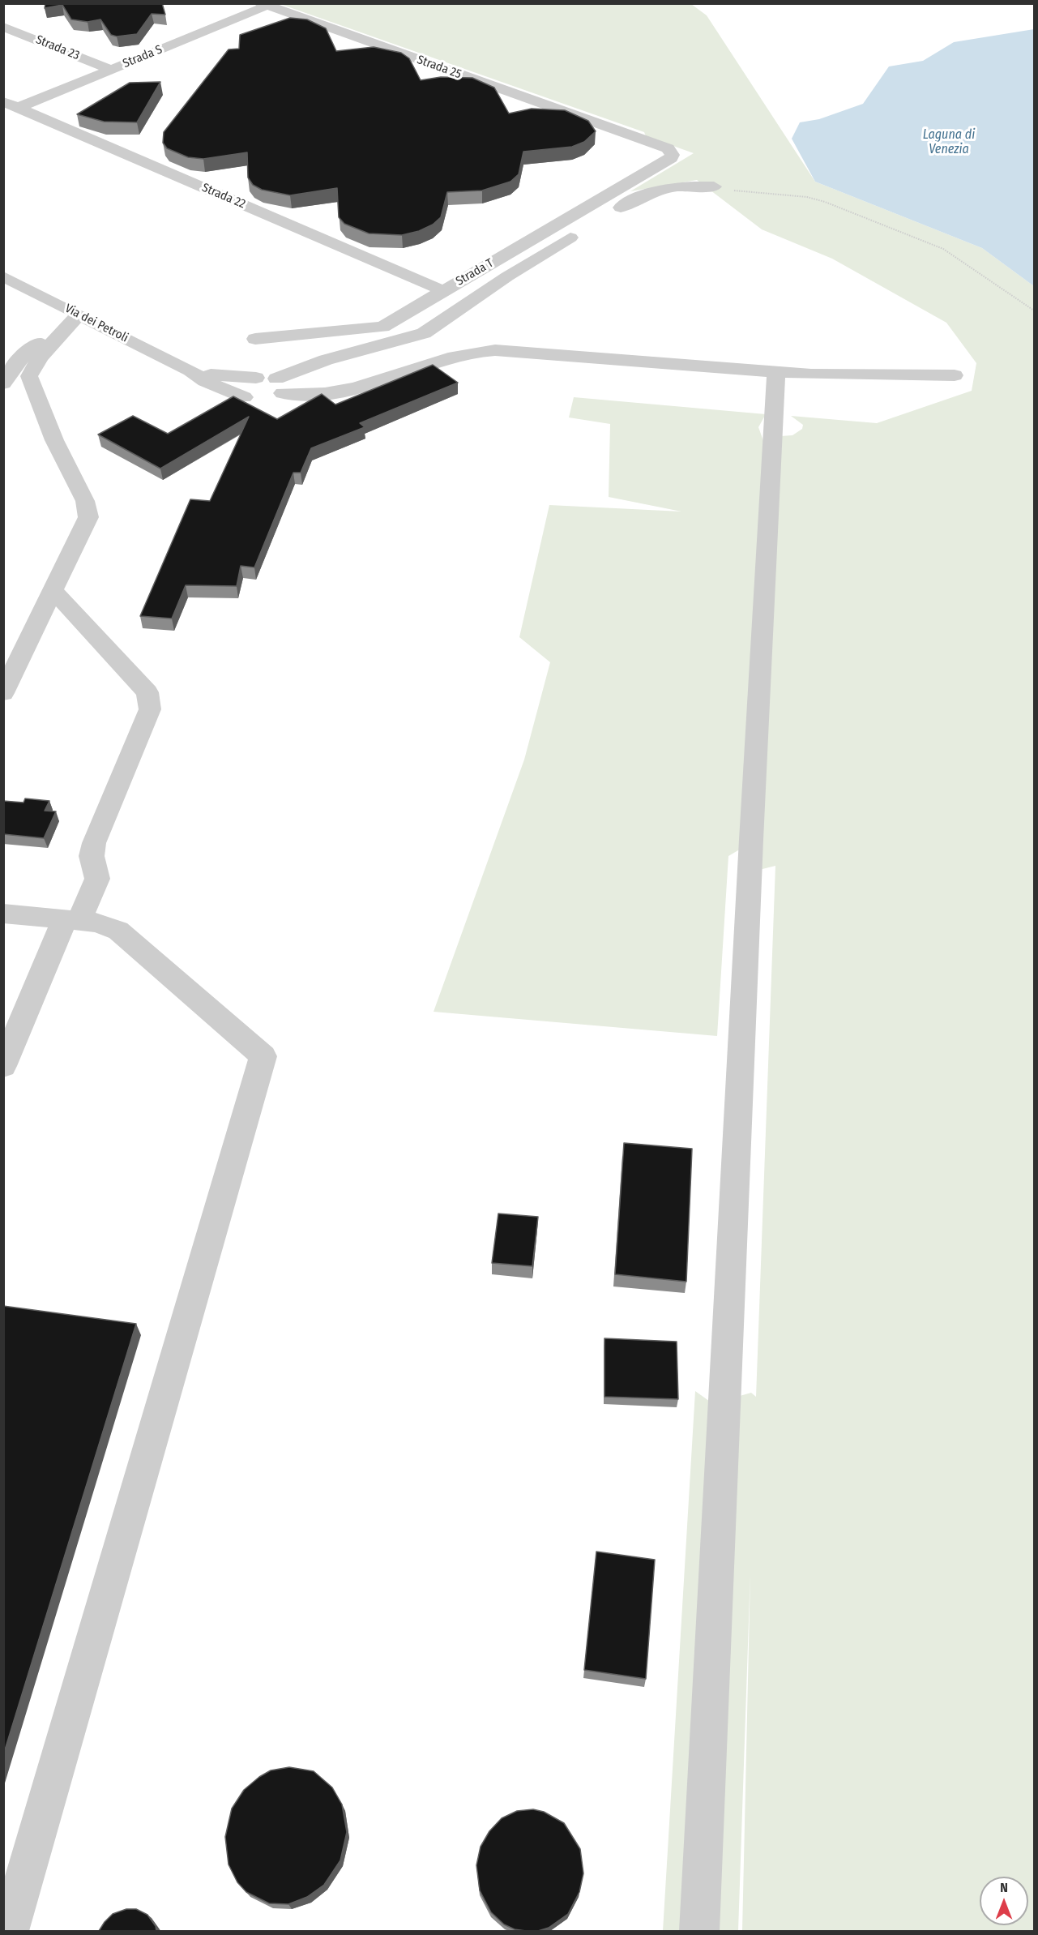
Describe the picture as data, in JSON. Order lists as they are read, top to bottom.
{
  "streets": {
    "street": [
      "Strada 23",
      "Strada S",
      "Strada 25",
      "Strada 22",
      "Strada T",
      "Via dei Petroli"
    ]
  },
  "crossings": [
    ["Strada 23", "Strada S"],
    ["Strada S", "Strada 25"],
    ["Strada S", "Strada 22"],
    ["Strada 25", "Strada T"],
    ["Strada 22", "Strada T"]
  ],
  "water": ["Laguna di Venezia"],
  "north": "top"
}
